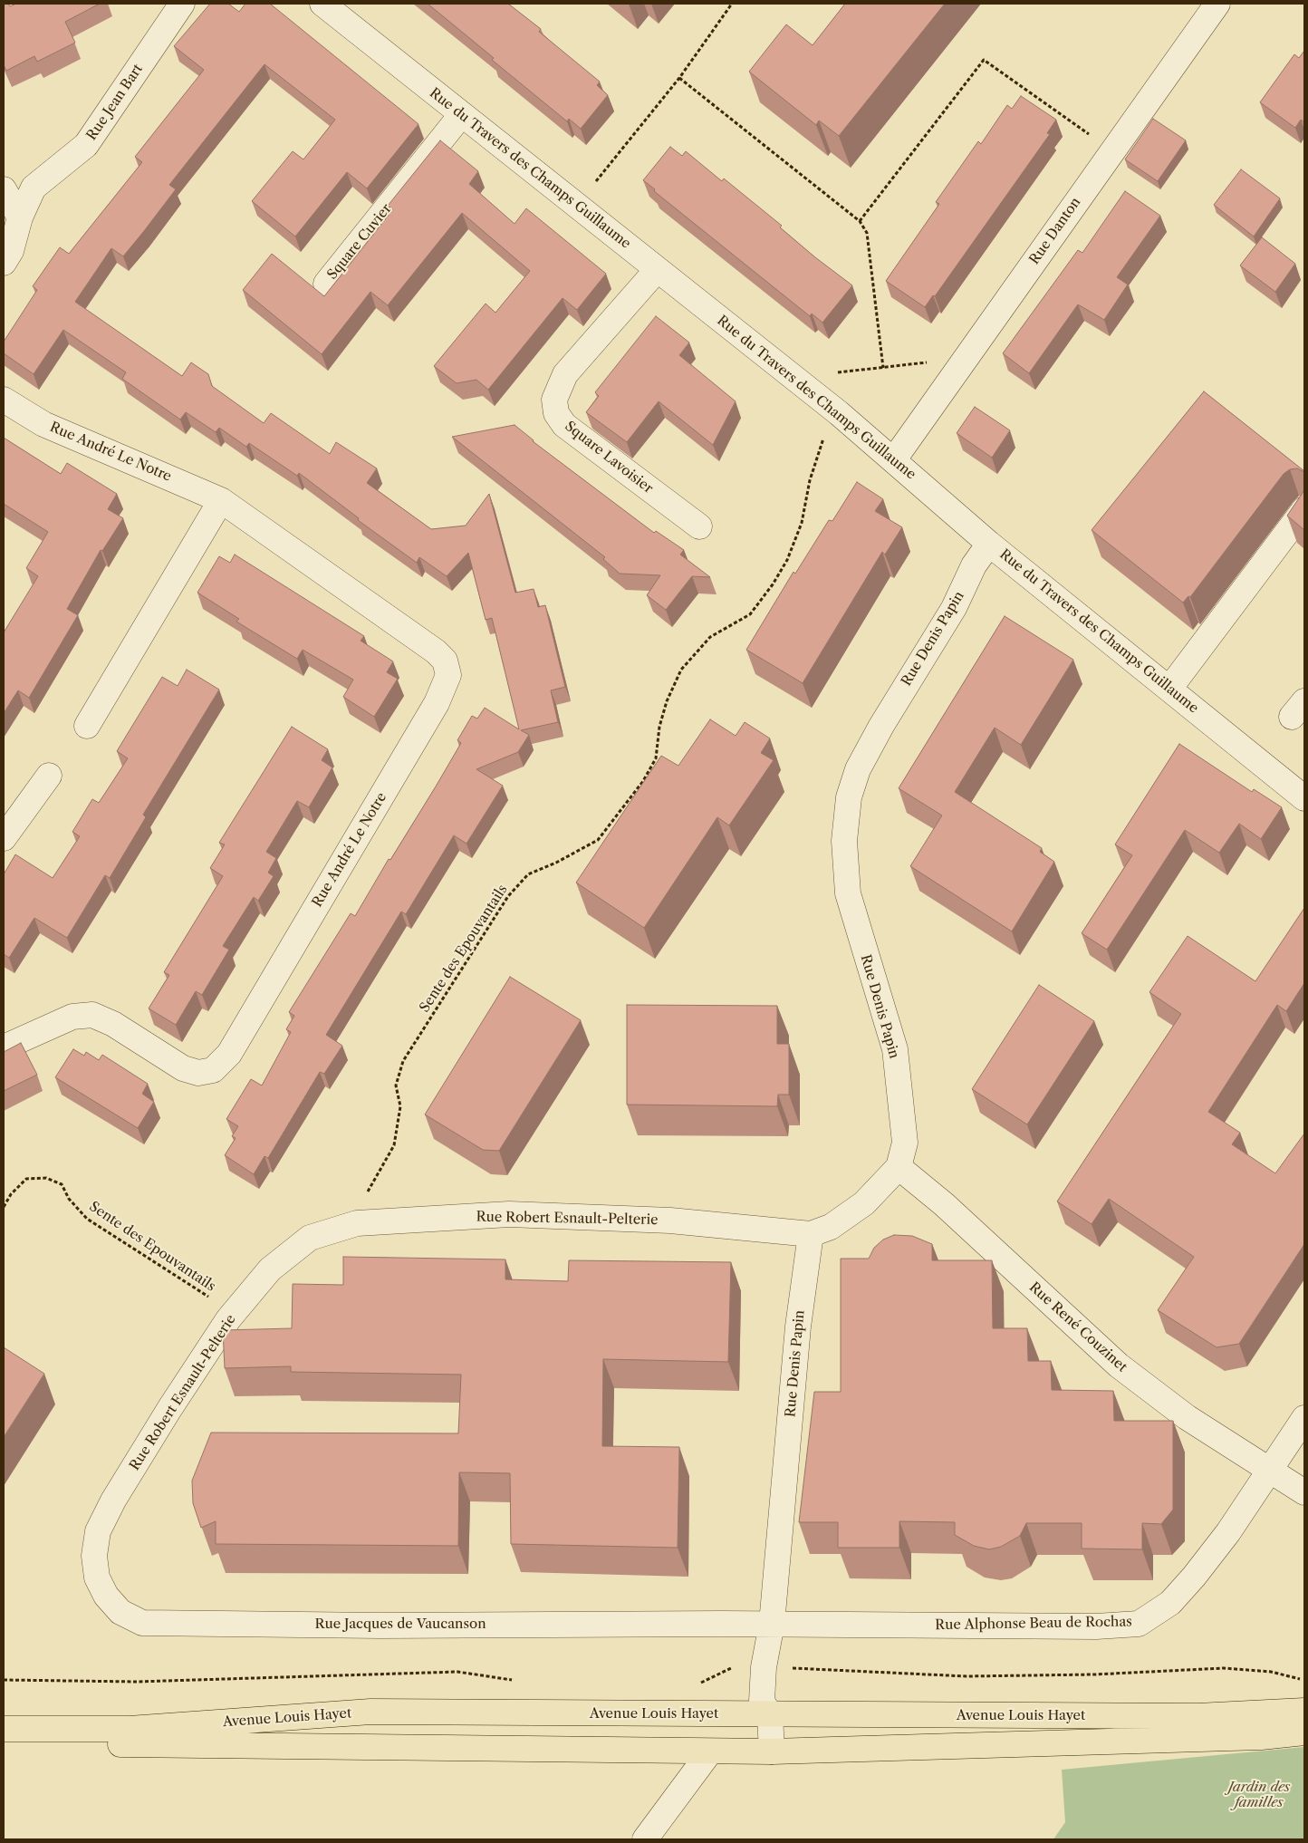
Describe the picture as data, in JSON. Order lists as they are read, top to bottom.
{
  "streets": {
    "main road": ["Avenue Louis Hayet"],
    "street": [
      "Rue Jean Bart",
      "Rue du Travers des Champs Guillaume",
      "Rue Danton",
      "Square Cuvier",
      "Rue André Le Notre",
      "Square Lavoisier",
      "Rue Denis Papin",
      "Rue Robert Esnault-Pelterie",
      "Rue René Couzinet",
      "Rue Alphonse Beau de Rochas",
      "Rue Jacques de Vaucanson"
    ],
    "path": ["Sente des Epouvantails"]
  },
  "crossings": [
    ["Rue du Travers des Champs Guillaume", "Rue Danton"],
    ["Rue du Travers des Champs Guillaume", "Square Cuvier"],
    ["Rue du Travers des Champs Guillaume", "Square Lavoisier"],
    ["Rue du Travers des Champs Guillaume", "Rue Denis Papin"],
    ["Rue du Travers des Champs Guillaume", "Sente des Epouvantails"],
    ["Rue Denis Papin", "Rue Robert Esnault-Pelterie"],
    ["Rue Denis Papin", "Rue René Couzinet"],
    ["Rue Denis Papin", "Rue Alphonse Beau de Rochas"],
    ["Rue Denis Papin", "Rue Jacques de Vaucanson"],
    ["Rue Denis Papin", "Avenue Louis Hayet"],
    ["Sente des Epouvantails", "Rue Robert Esnault-Pelterie"],
    ["Rue Robert Esnault-Pelterie", "Rue Jacques de Vaucanson"],
    ["Rue René Couzinet", "Rue Alphonse Beau de Rochas"],
    ["Rue Alphonse Beau de Rochas", "Rue Jacques de Vaucanson"]
  ],
  "parks": ["Jardin des familles"]
}
